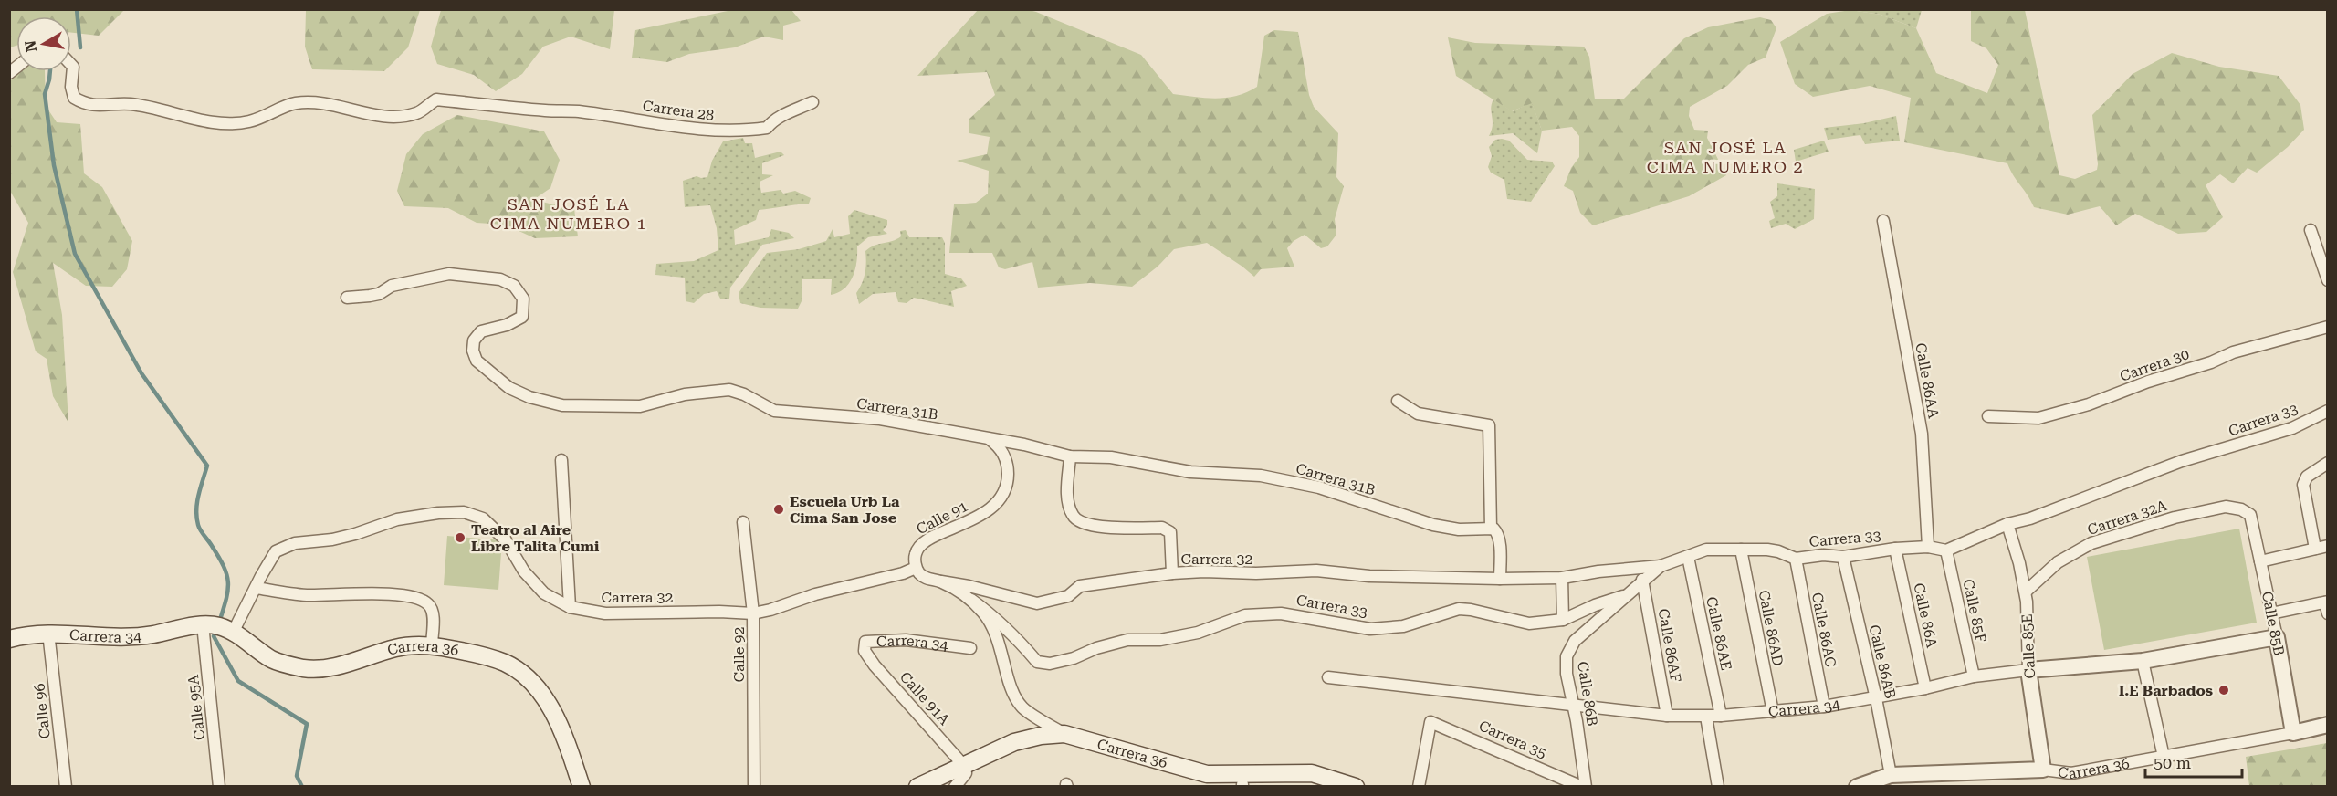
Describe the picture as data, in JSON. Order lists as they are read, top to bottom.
{
  "streets": {
    "main road": ["Carrera 34", "Carrera 36"],
    "street": [
      "Carrera 28",
      "Carrera 30",
      "Calle 86AA",
      "Carrera 31B",
      "Carrera 33",
      "Calle 91",
      "Carrera 32A",
      "Carrera 32",
      "Calle 85F",
      "Calle 86A",
      "Calle 85B",
      "Calle 86AD",
      "Calle 86AC",
      "Calle 86AE",
      "Calle 86AF",
      "Calle 85E",
      "Calle 92",
      "Calle 86AB",
      "Calle 86B",
      "Calle 91A",
      "Calle 95A",
      "Calle 96",
      "Carrera 35"
    ]
  },
  "crossings": [
    ["Calle 86AA", "Carrera 33"],
    ["Carrera 31B", "Calle 91"],
    ["Carrera 33", "Calle 85F"],
    ["Carrera 33", "Calle 86A"],
    ["Carrera 33", "Calle 86AD"],
    ["Carrera 33", "Calle 86AC"],
    ["Carrera 33", "Calle 86AE"],
    ["Carrera 33", "Calle 86AF"],
    ["Carrera 33", "Calle 85E"],
    ["Carrera 33", "Calle 86AB"],
    ["Carrera 33", "Calle 86B"],
    ["Calle 91", "Carrera 32"],
    ["Carrera 32A", "Calle 85B"],
    ["Carrera 32A", "Calle 85E"],
    ["Carrera 32", "Carrera 36"],
    ["Carrera 32", "Calle 92"],
    ["Calle 85F", "Carrera 34"],
    ["Calle 86A", "Carrera 34"],
    ["Calle 85B", "Carrera 34"],
    ["Calle 85B", "Carrera 36"],
    ["Calle 86AD", "Carrera 34"],
    ["Calle 86AC", "Carrera 34"],
    ["Carrera 34", "Calle 86AE"],
    ["Carrera 34", "Calle 86AF"],
    ["Carrera 34", "Calle 85E"],
    ["Carrera 34", "Carrera 36"],
    ["Carrera 34", "Calle 86AB"],
    ["Carrera 34", "Calle 86B"],
    ["Carrera 34", "Calle 91A"],
    ["Carrera 34", "Calle 95A"],
    ["Carrera 34", "Calle 96"],
    ["Calle 85E", "Carrera 36"],
    ["Carrera 36", "Calle 86AB"],
    ["Carrera 36", "Calle 91A"],
    ["Carrera 36", "Calle 95A"]
  ],
  "districts": ["SAN JOSÉ LA CIMA NUMERO 2", "SAN JOSÉ LA CIMA NUMERO 1"],
  "places": ["Escuela Urb La Cima San Jose", "Teatro al Aire Libre Talita Cumi", "I.E Barbados"],
  "scale_bar": "50 m",
  "north": "left"
}
